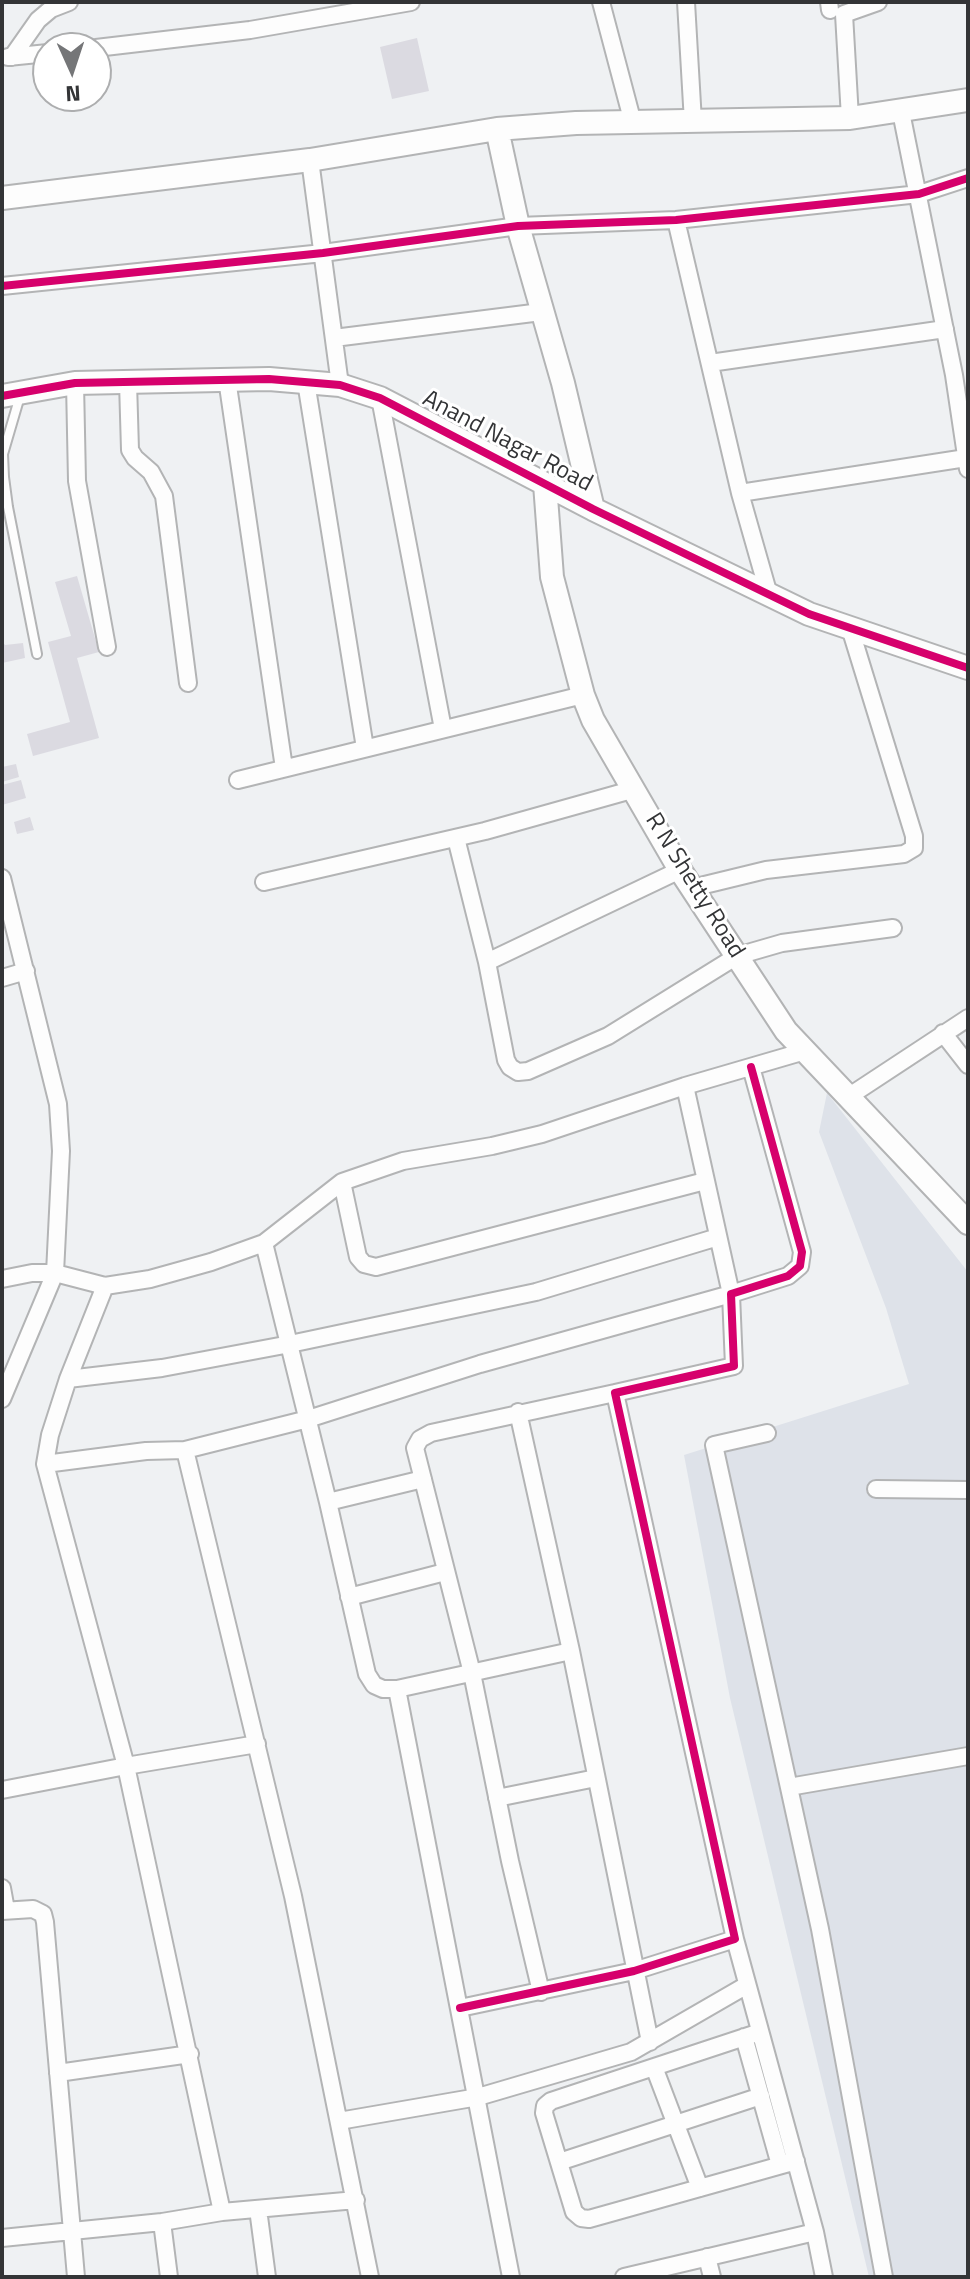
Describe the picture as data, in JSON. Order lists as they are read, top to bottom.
{
  "streets": {
    "street": ["Anand Nagar Road", "R N Shetty Road"]
  },
  "crossings": [
    ["Anand Nagar Road", "R N Shetty Road"]
  ],
  "north": "bottom"
}
